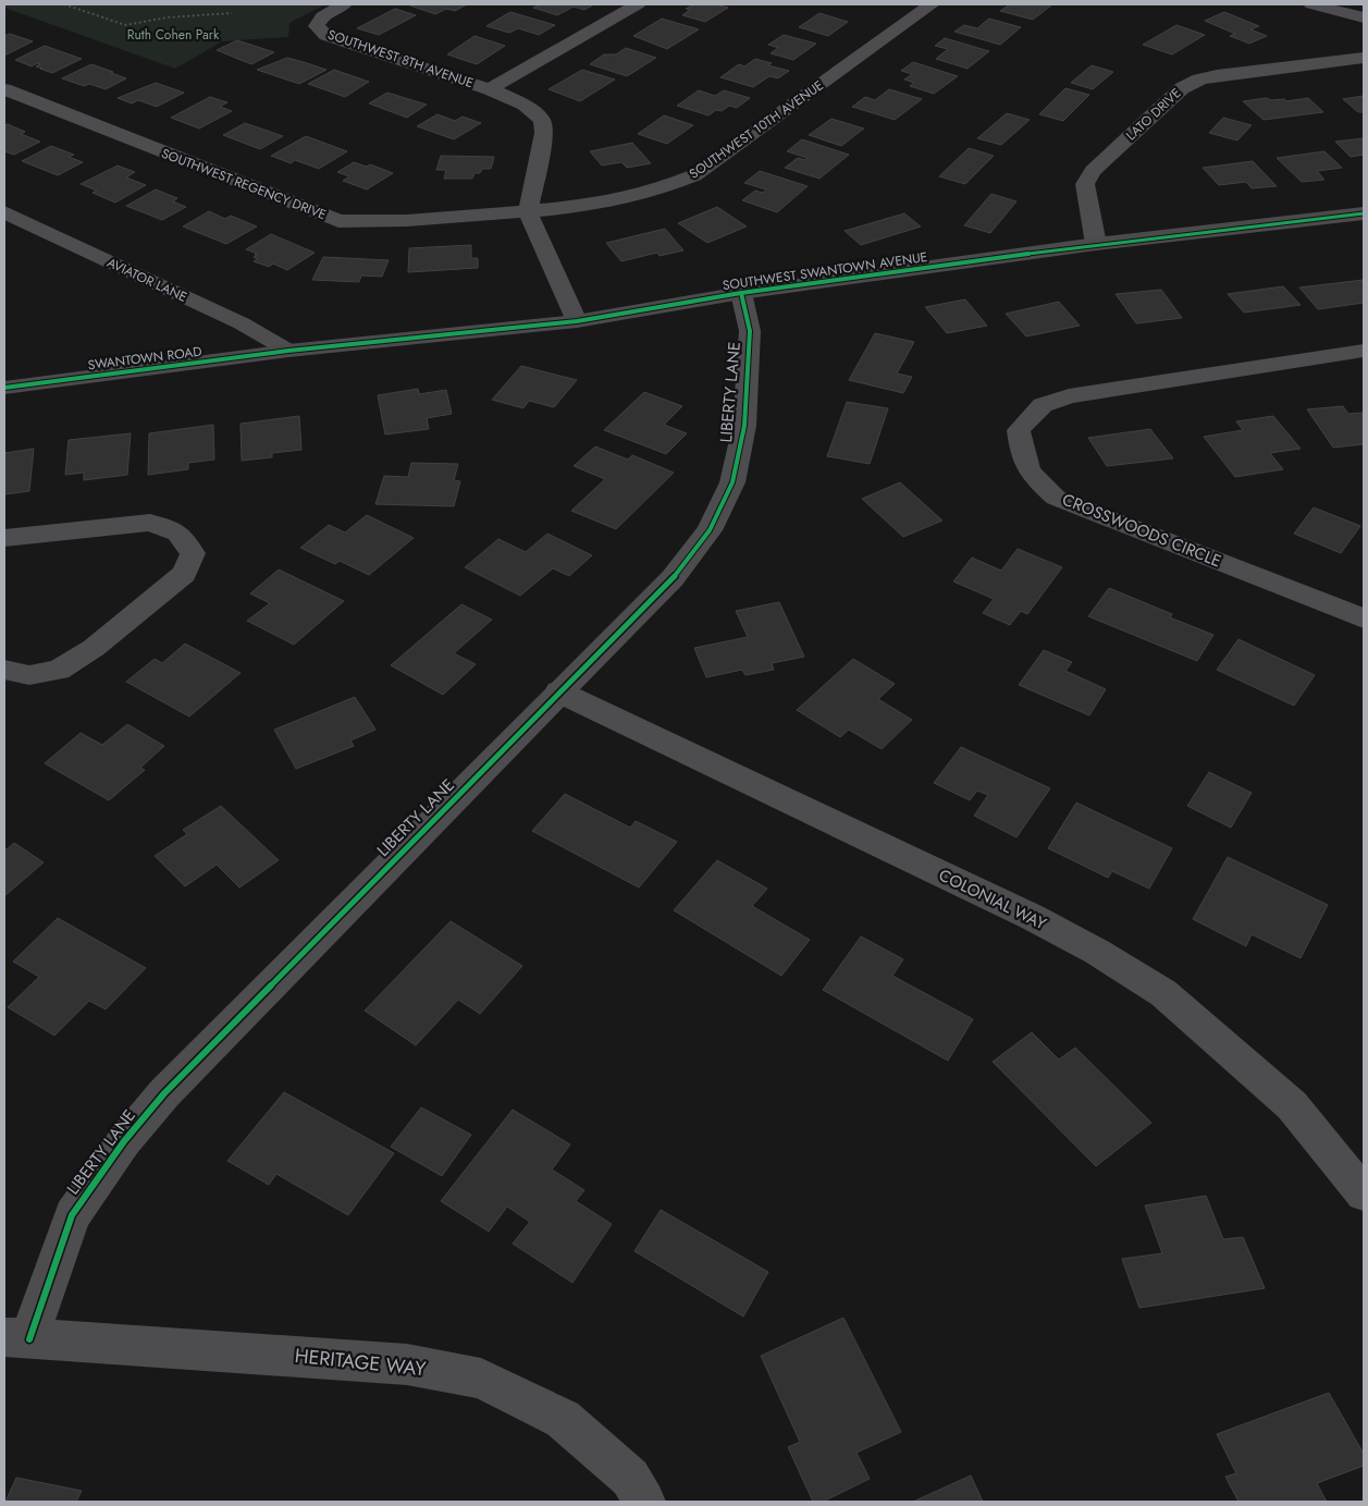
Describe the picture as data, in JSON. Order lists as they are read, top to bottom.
{
  "streets": {
    "street": [
      "SOUTHWEST 8TH AVENUE",
      "LATO DRIVE",
      "SOUTHWEST 10TH AVENUE",
      "SOUTHWEST REGENCY DRIVE",
      "SOUTHWEST SWANTOWN AVENUE",
      "AVIATOR LANE",
      "SWANTOWN ROAD",
      "LIBERTY LANE",
      "CROSSWOODS CIRCLE",
      "COLONIAL WAY",
      "HERITAGE WAY"
    ]
  },
  "crossings": [
    ["LATO DRIVE", "SOUTHWEST SWANTOWN AVENUE"],
    ["SOUTHWEST 10TH AVENUE", "SOUTHWEST REGENCY DRIVE"],
    ["SOUTHWEST SWANTOWN AVENUE", "AVIATOR LANE"],
    ["SOUTHWEST SWANTOWN AVENUE", "SWANTOWN ROAD"],
    ["SOUTHWEST SWANTOWN AVENUE", "LIBERTY LANE"],
    ["AVIATOR LANE", "SWANTOWN ROAD"],
    ["LIBERTY LANE", "COLONIAL WAY"],
    ["LIBERTY LANE", "HERITAGE WAY"]
  ],
  "parks": ["Ruth Cohen Park"]
}
